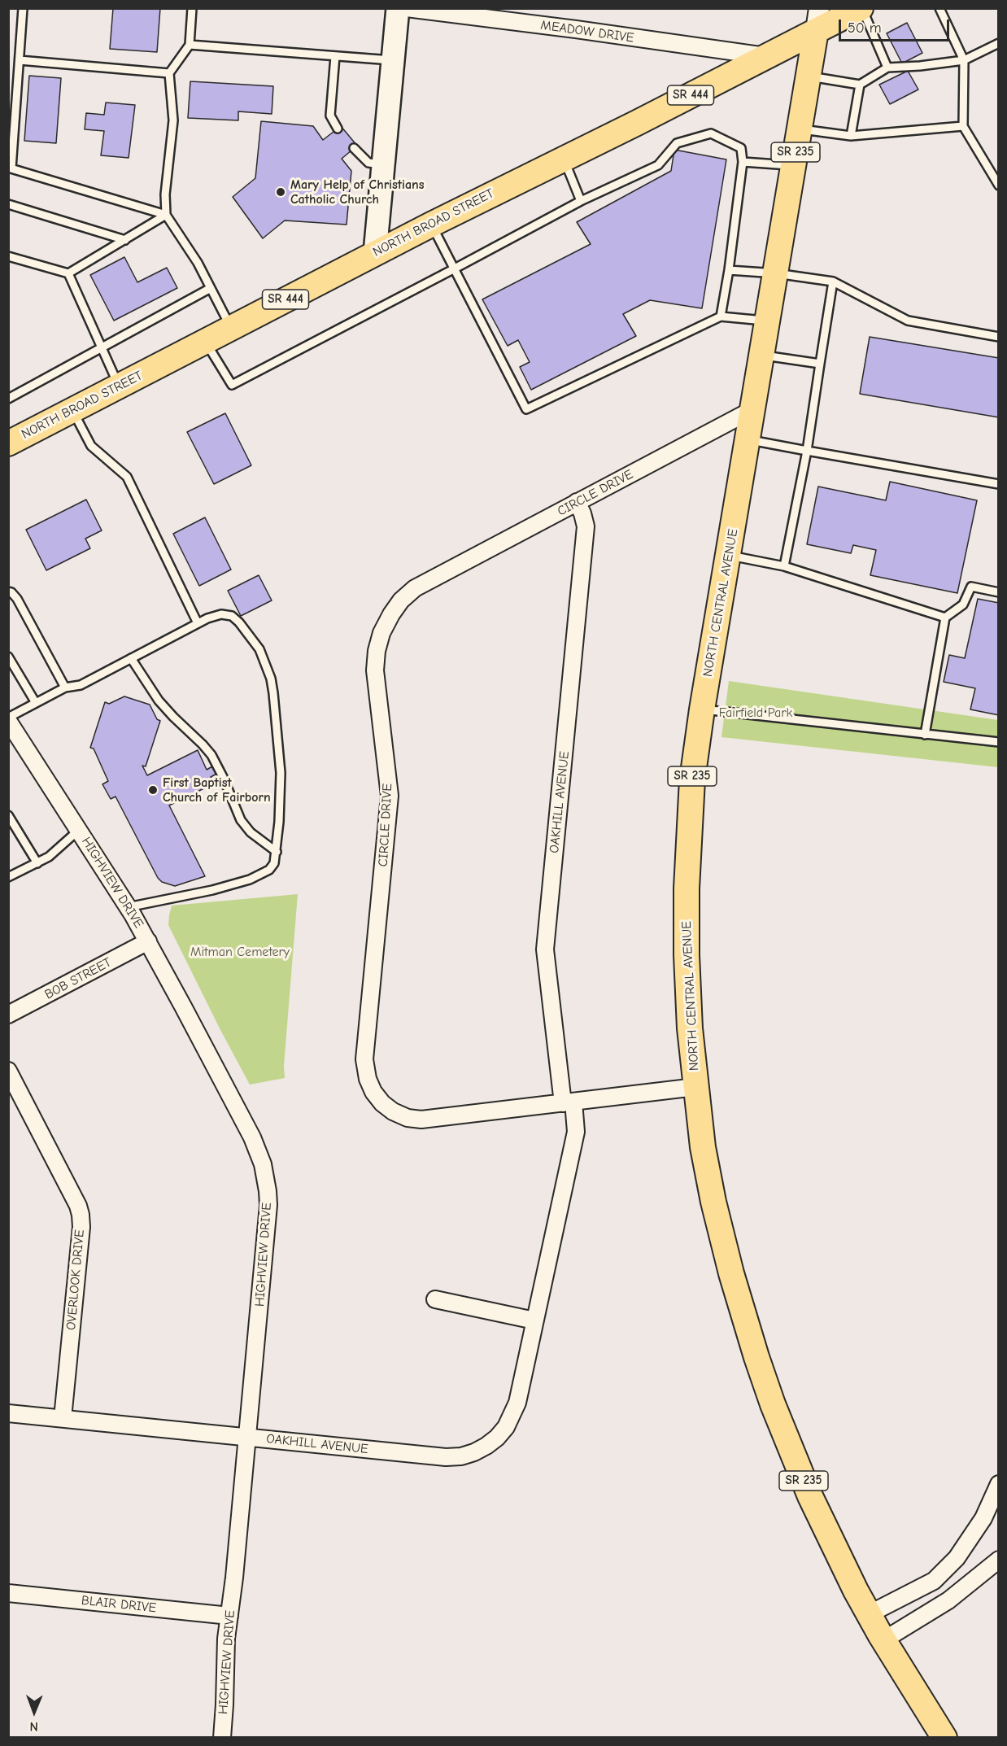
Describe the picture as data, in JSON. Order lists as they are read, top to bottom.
{
  "streets": {
    "main road": [
      "SR 444",
      "SR 235",
      "NORTH BROAD STREET",
      "NORTH CENTRAL AVENUE"
    ],
    "street": [
      "MEADOW DRIVE",
      "CIRCLE DRIVE",
      "OAKHILL AVENUE",
      "HIGHVIEW DRIVE",
      "BOB STREET",
      "OVERLOOK DRIVE",
      "BLAIR DRIVE"
    ]
  },
  "crossings": [
    ["MEADOW DRIVE", "NORTH BROAD STREET"],
    ["SR 235", "NORTH CENTRAL AVENUE"],
    ["NORTH BROAD STREET", "NORTH CENTRAL AVENUE"],
    ["CIRCLE DRIVE", "NORTH CENTRAL AVENUE"],
    ["CIRCLE DRIVE", "OAKHILL AVENUE"],
    ["OAKHILL AVENUE", "HIGHVIEW DRIVE"],
    ["OAKHILL AVENUE", "OVERLOOK DRIVE"],
    ["HIGHVIEW DRIVE", "BOB STREET"],
    ["HIGHVIEW DRIVE", "BLAIR DRIVE"]
  ],
  "parks": ["Fairfield Park", "Mitman Cemetery"],
  "places": ["Mary Help of Christians Catholic Church", "First Baptist Church of Fairborn"],
  "scale_bar": "50 m",
  "north": "bottom"
}
